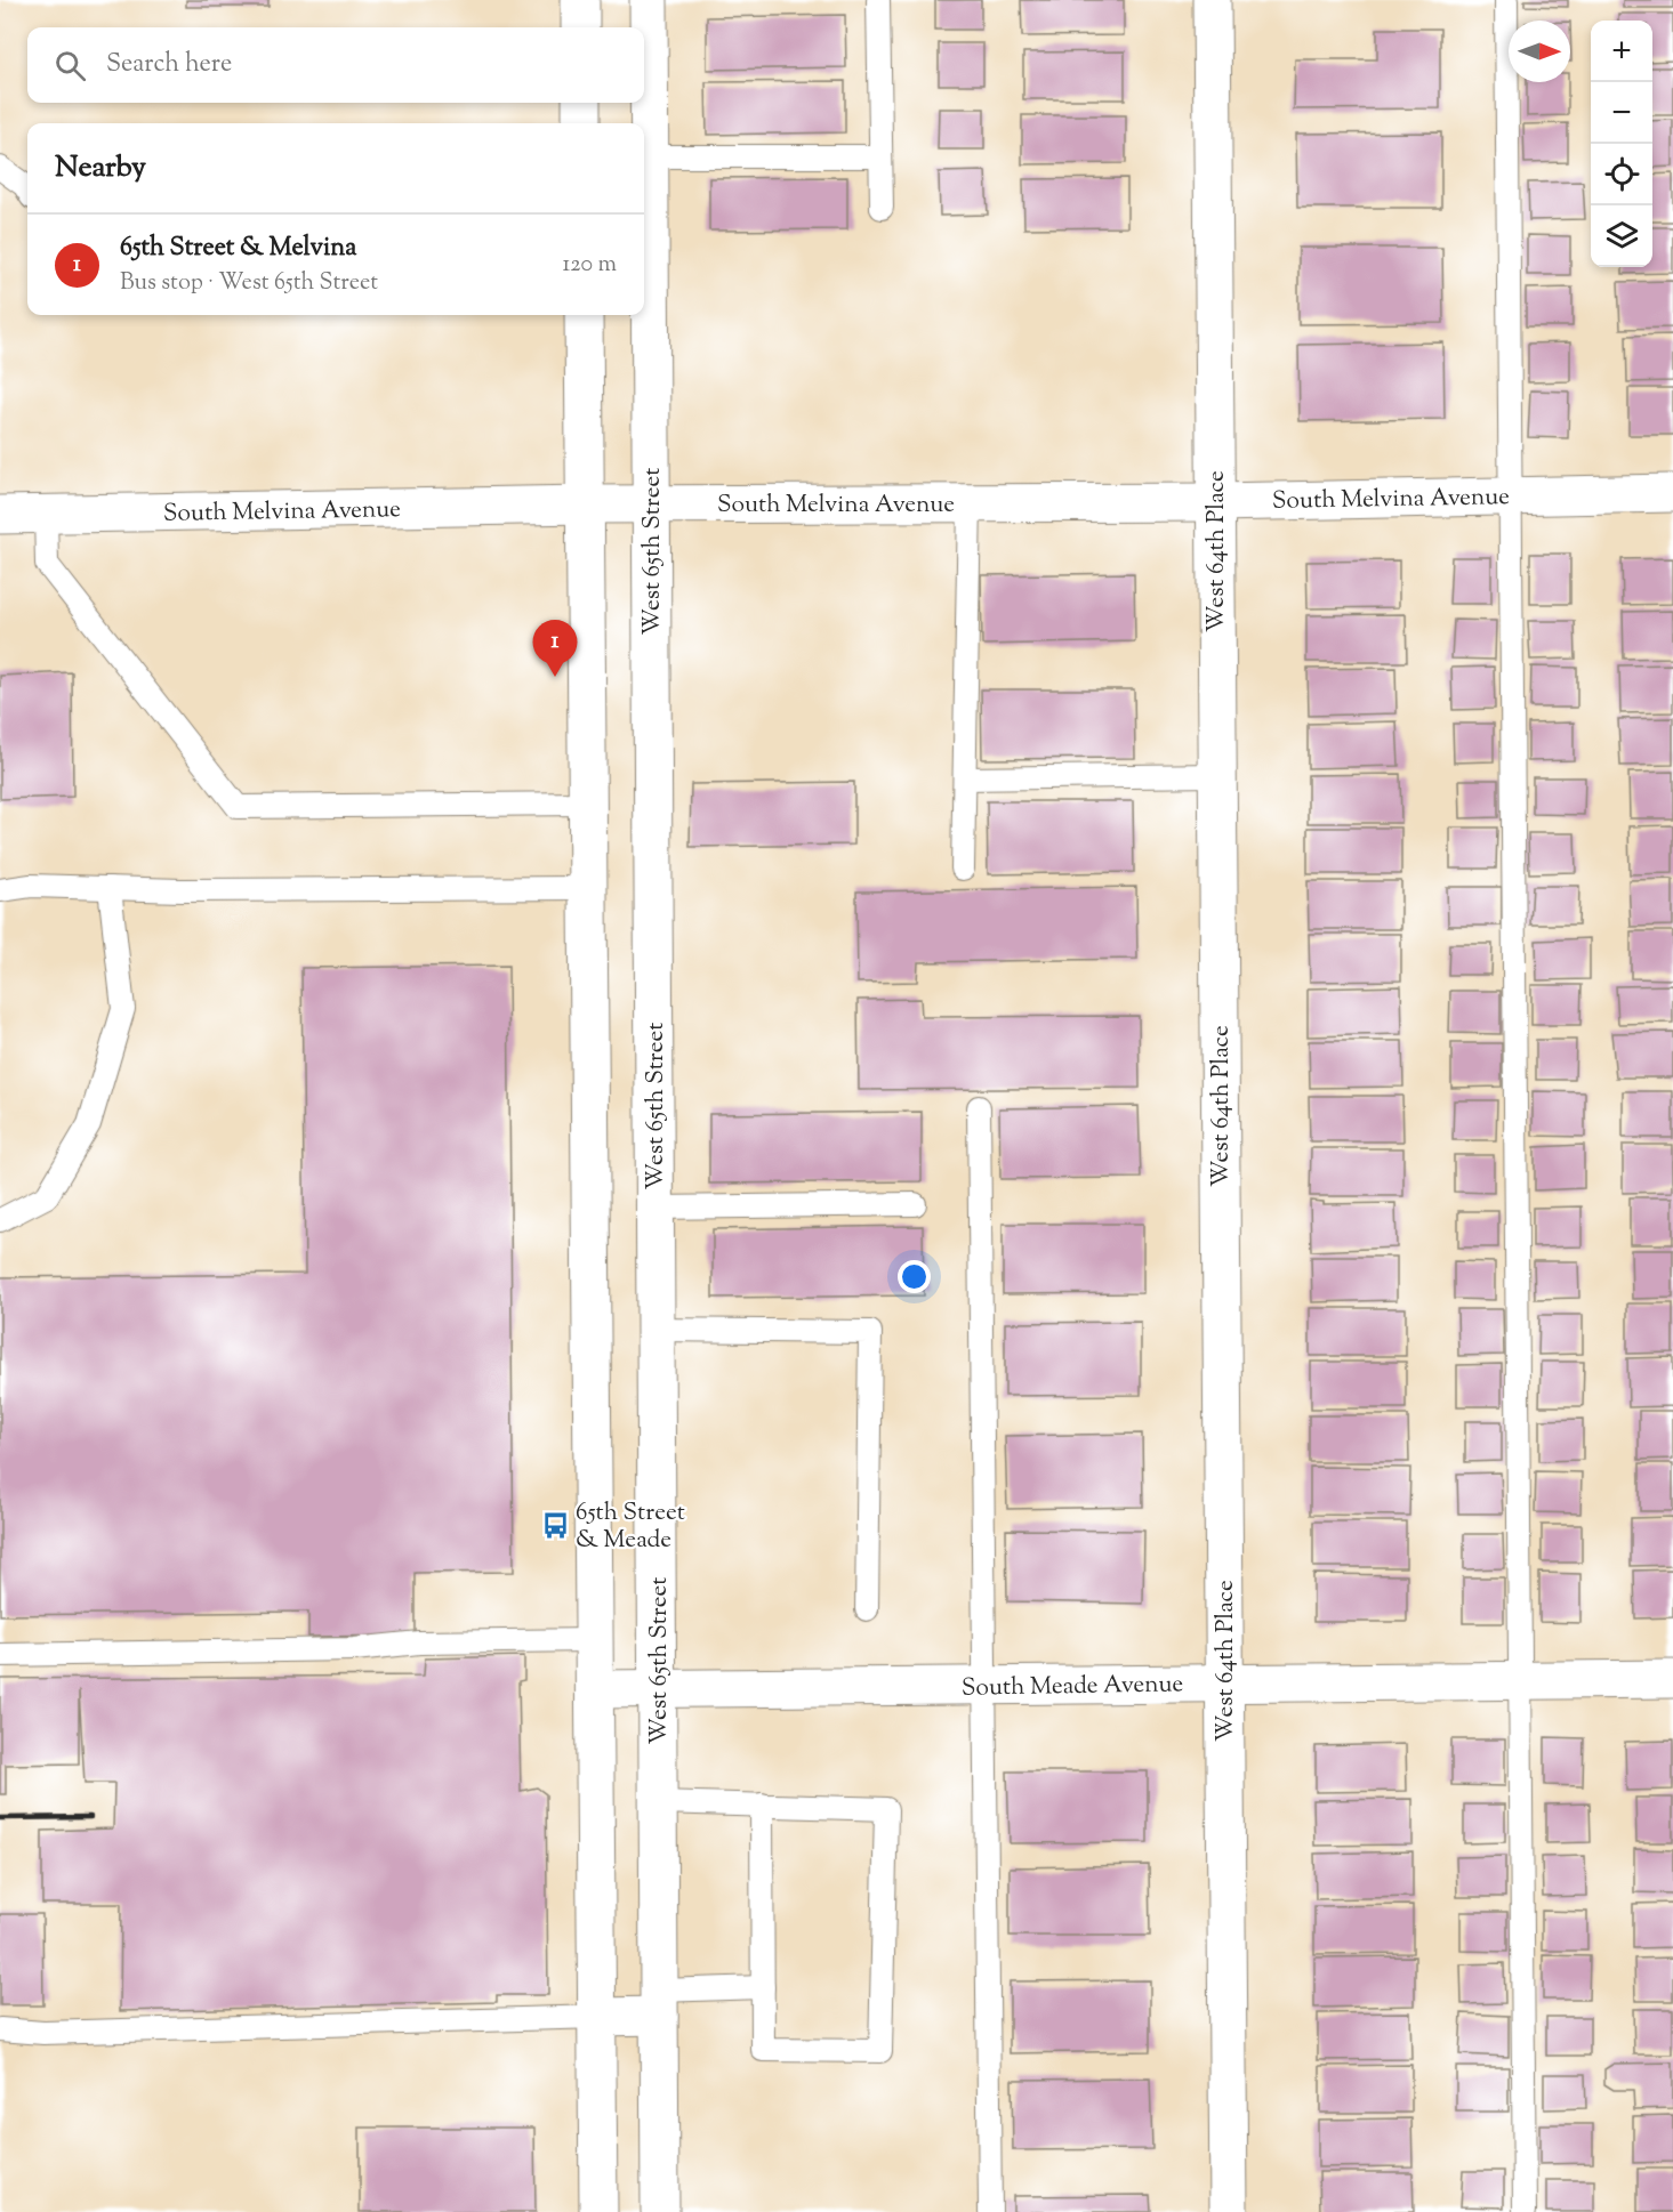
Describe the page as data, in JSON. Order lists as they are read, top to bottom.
{
  "streets": {
    "street": [
      "South Melvina Avenue",
      "West 65th Street",
      "West 64th Place",
      "South Meade Avenue"
    ]
  },
  "crossings": [
    ["South Melvina Avenue", "West 65th Street"],
    ["South Melvina Avenue", "West 64th Place"],
    ["West 65th Street", "South Meade Avenue"],
    ["West 64th Place", "South Meade Avenue"]
  ],
  "places": {
    "bus stop": ["65th Street & Meade"]
  },
  "north": "right",
  "page": {
    "map_buttons": ["+", "−"],
    "search": "Search here",
    "heading": "Nearby",
    "list": [
      {
        "mark": "1",
        "name": "65th Street & Melvina",
        "note": "Bus stop · West 65th Street",
        "value": "120 m"
      }
    ],
    "pins": "1"
  }
}
